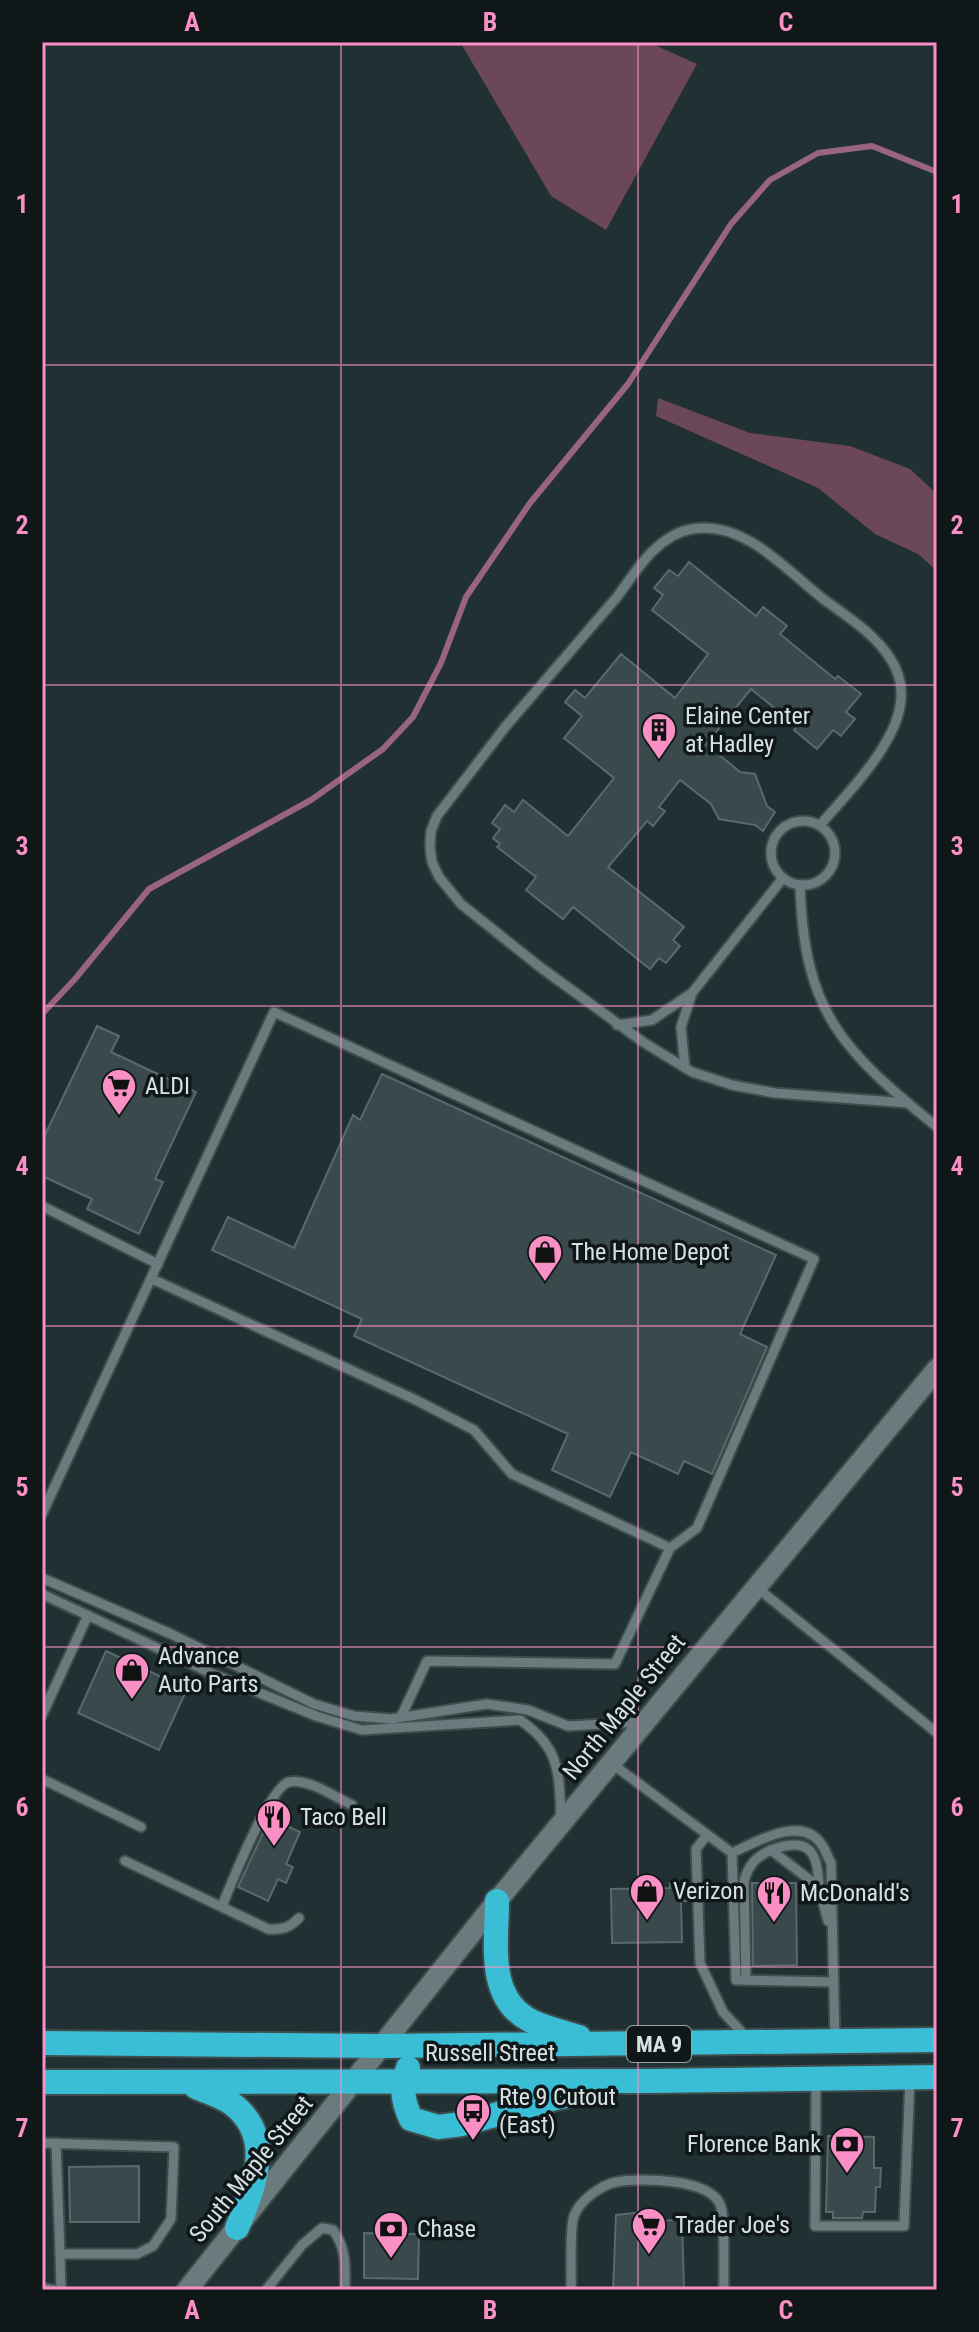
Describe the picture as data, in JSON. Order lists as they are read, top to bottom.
{
  "streets": {
    "highway": ["MA 9", "Russell Street"],
    "main road": ["North Maple Street", "South Maple Street"]
  },
  "crossings": [
    ["North Maple Street", "Russell Street"],
    ["North Maple Street", "South Maple Street"],
    ["Russell Street", "South Maple Street"]
  ],
  "places": {
    "building": ["Elaine Center at Hadley"],
    "supermarket": ["ALDI", "Trader Joe's"],
    "shop": ["The Home Depot", "Advance Auto Parts", "Verizon"],
    "restaurant": ["Taco Bell", "McDonald's"],
    "bus stop": ["Rte 9 Cutout (East)"],
    "bank": ["Florence Bank", "Chase"]
  },
  "grid": {
    "columns": ["A", "B", "C"],
    "rows": [
      "1",
      "2",
      "3",
      "4",
      "5",
      "6",
      "7"
    ]
  }
}
